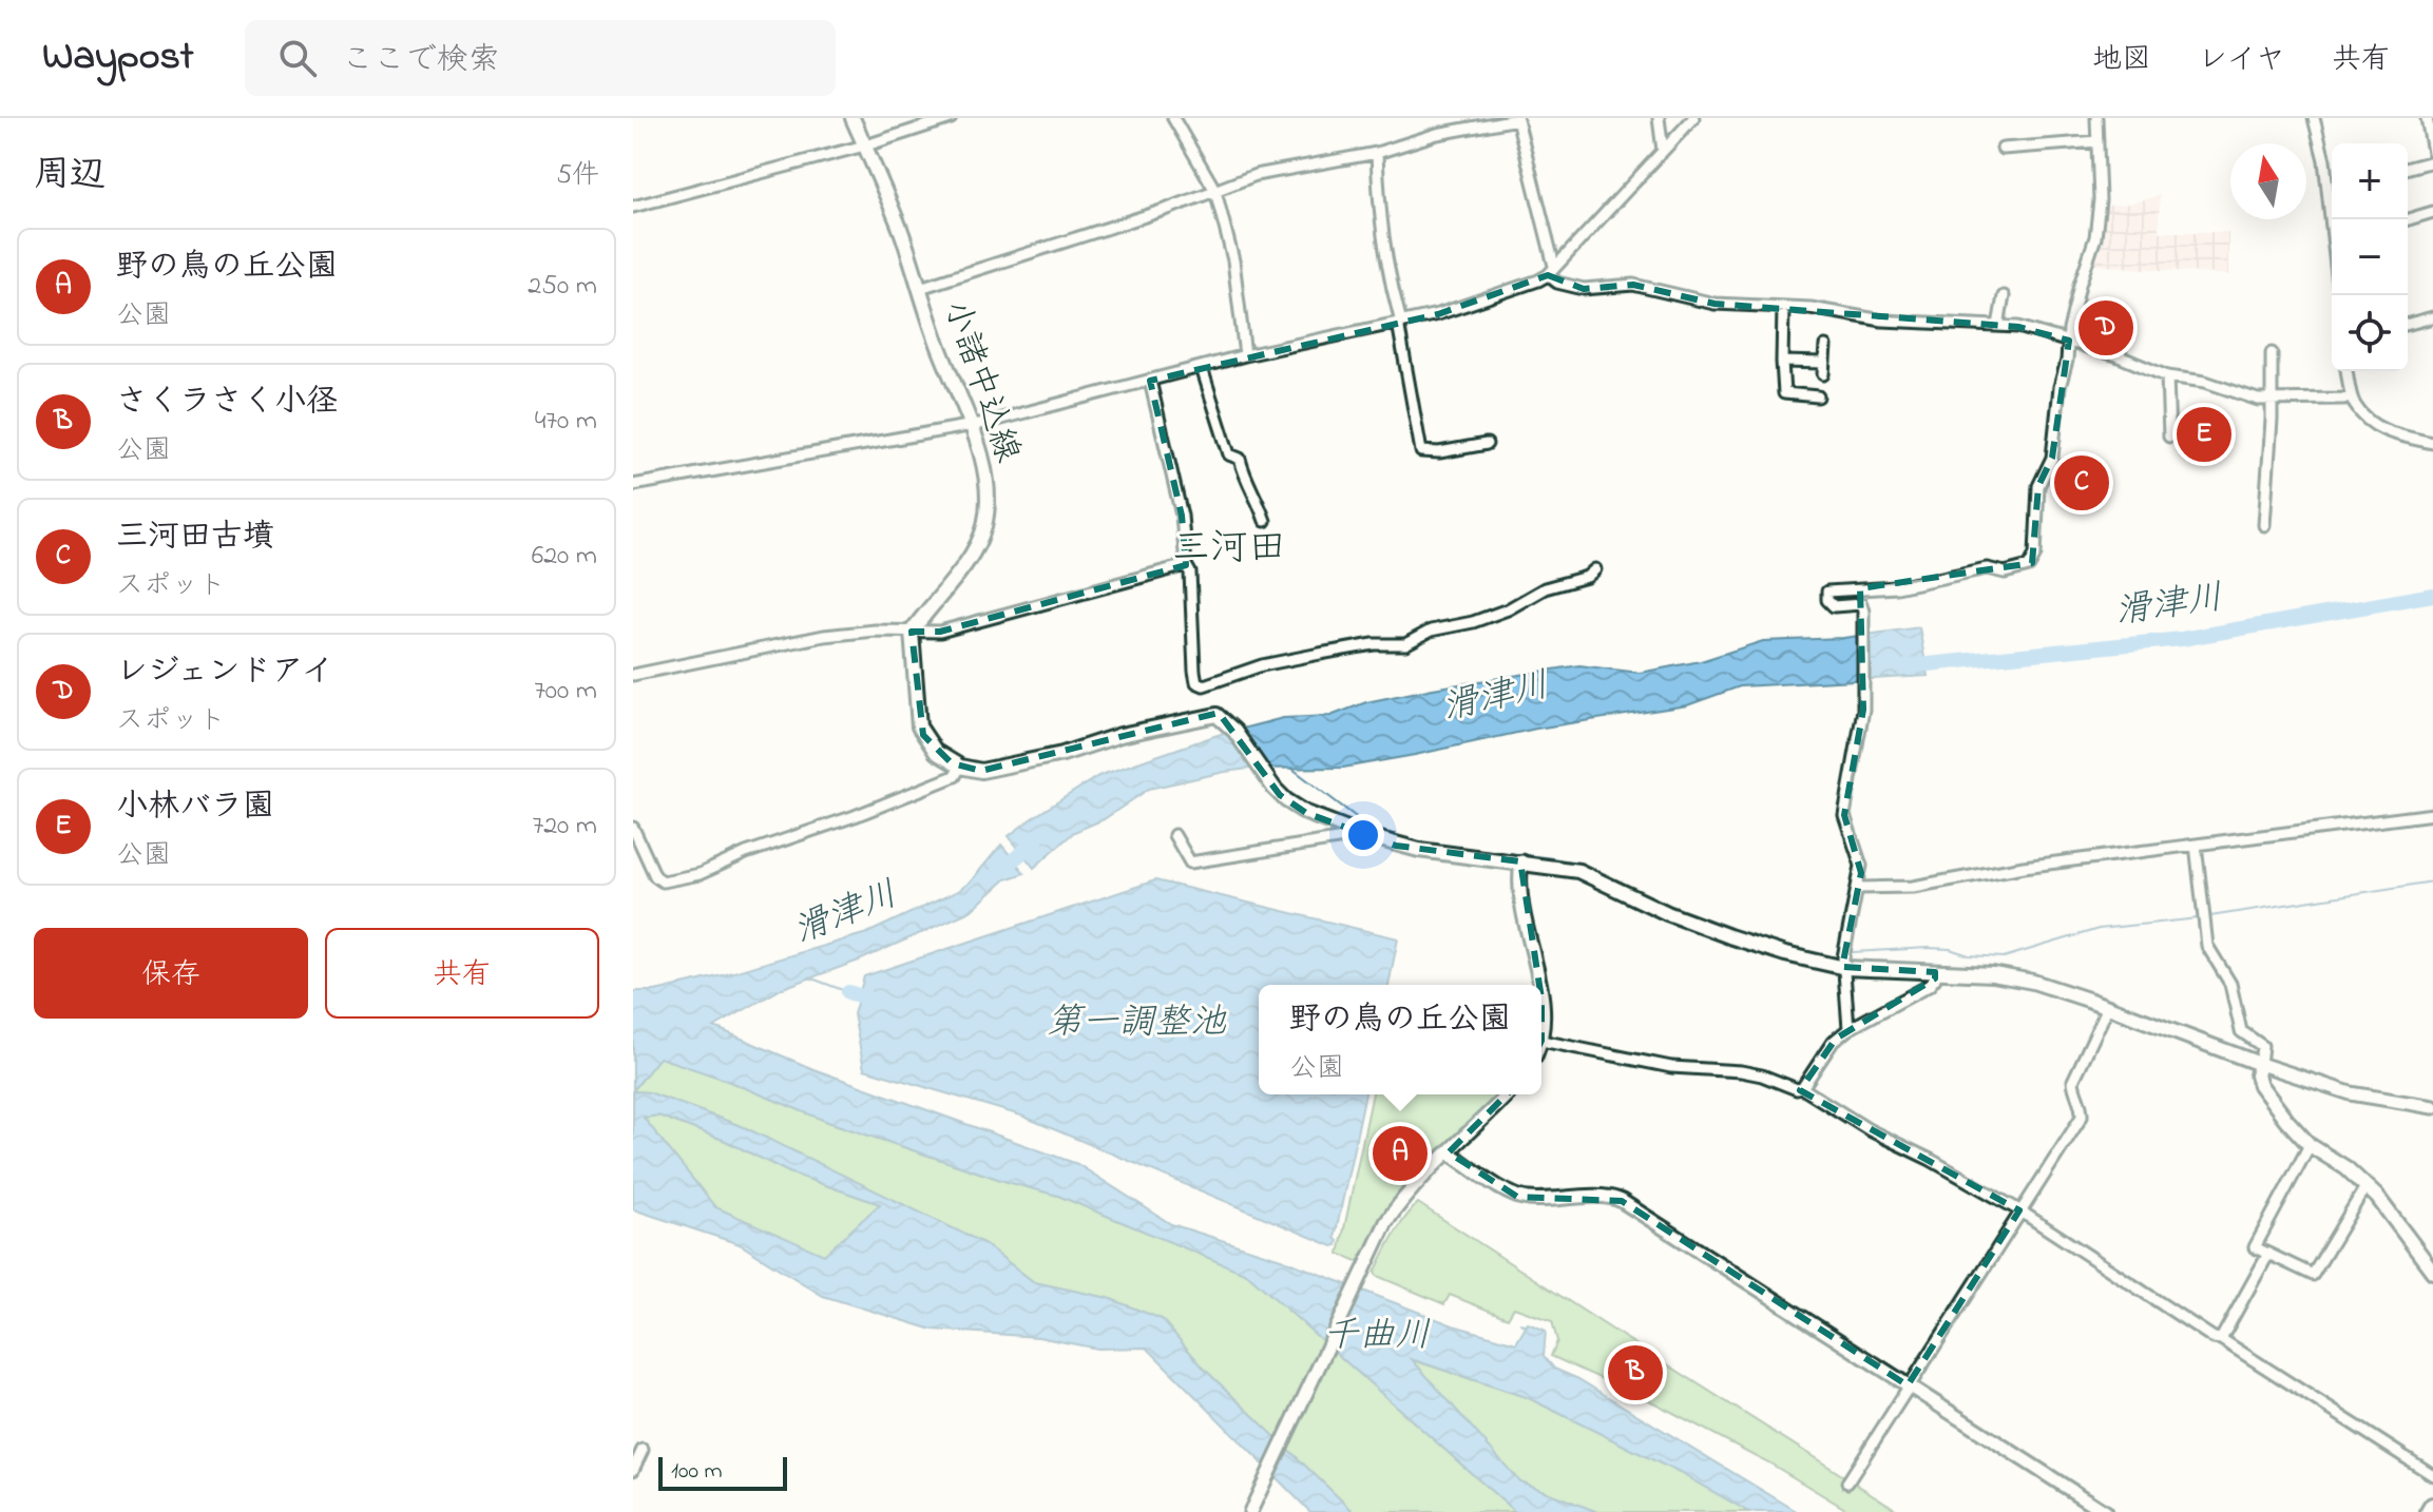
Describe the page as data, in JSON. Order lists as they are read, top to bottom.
{
  "streets": {
    "main road": ["小諸中込線"]
  },
  "districts": ["三河田"],
  "water": ["滑津川", "第一調整池", "千曲川"],
  "scale_bar": "100 m",
  "north": "top",
  "page": {
    "header": "Waypost",
    "search": "ここで検索",
    "nav": ["地図", "レイヤ", "共有"],
    "heading": ["周辺", "5件"],
    "map_buttons": ["+", "−"],
    "list": [
      {
        "mark": "A",
        "name": "野の鳥の丘公園",
        "note": "公園",
        "value": "250 m"
      },
      {
        "mark": "B",
        "name": "さくラさく小径",
        "note": "公園",
        "value": "470 m"
      },
      {
        "mark": "C",
        "name": "三河田古墳",
        "note": "スポット",
        "value": "620 m"
      },
      {
        "mark": "D",
        "name": "レジェンドアイ",
        "note": "スポット",
        "value": "700 m"
      },
      {
        "mark": "E",
        "name": "小林バラ園",
        "note": "公園",
        "value": "720 m"
      }
    ],
    "pins": [
      "D",
      "E",
      "C",
      "A",
      "B"
    ],
    "buttons": ["保存", "共有"],
    "popup": ["野の鳥の丘公園", "公園"],
    "scale": "100 m"
  }
}
